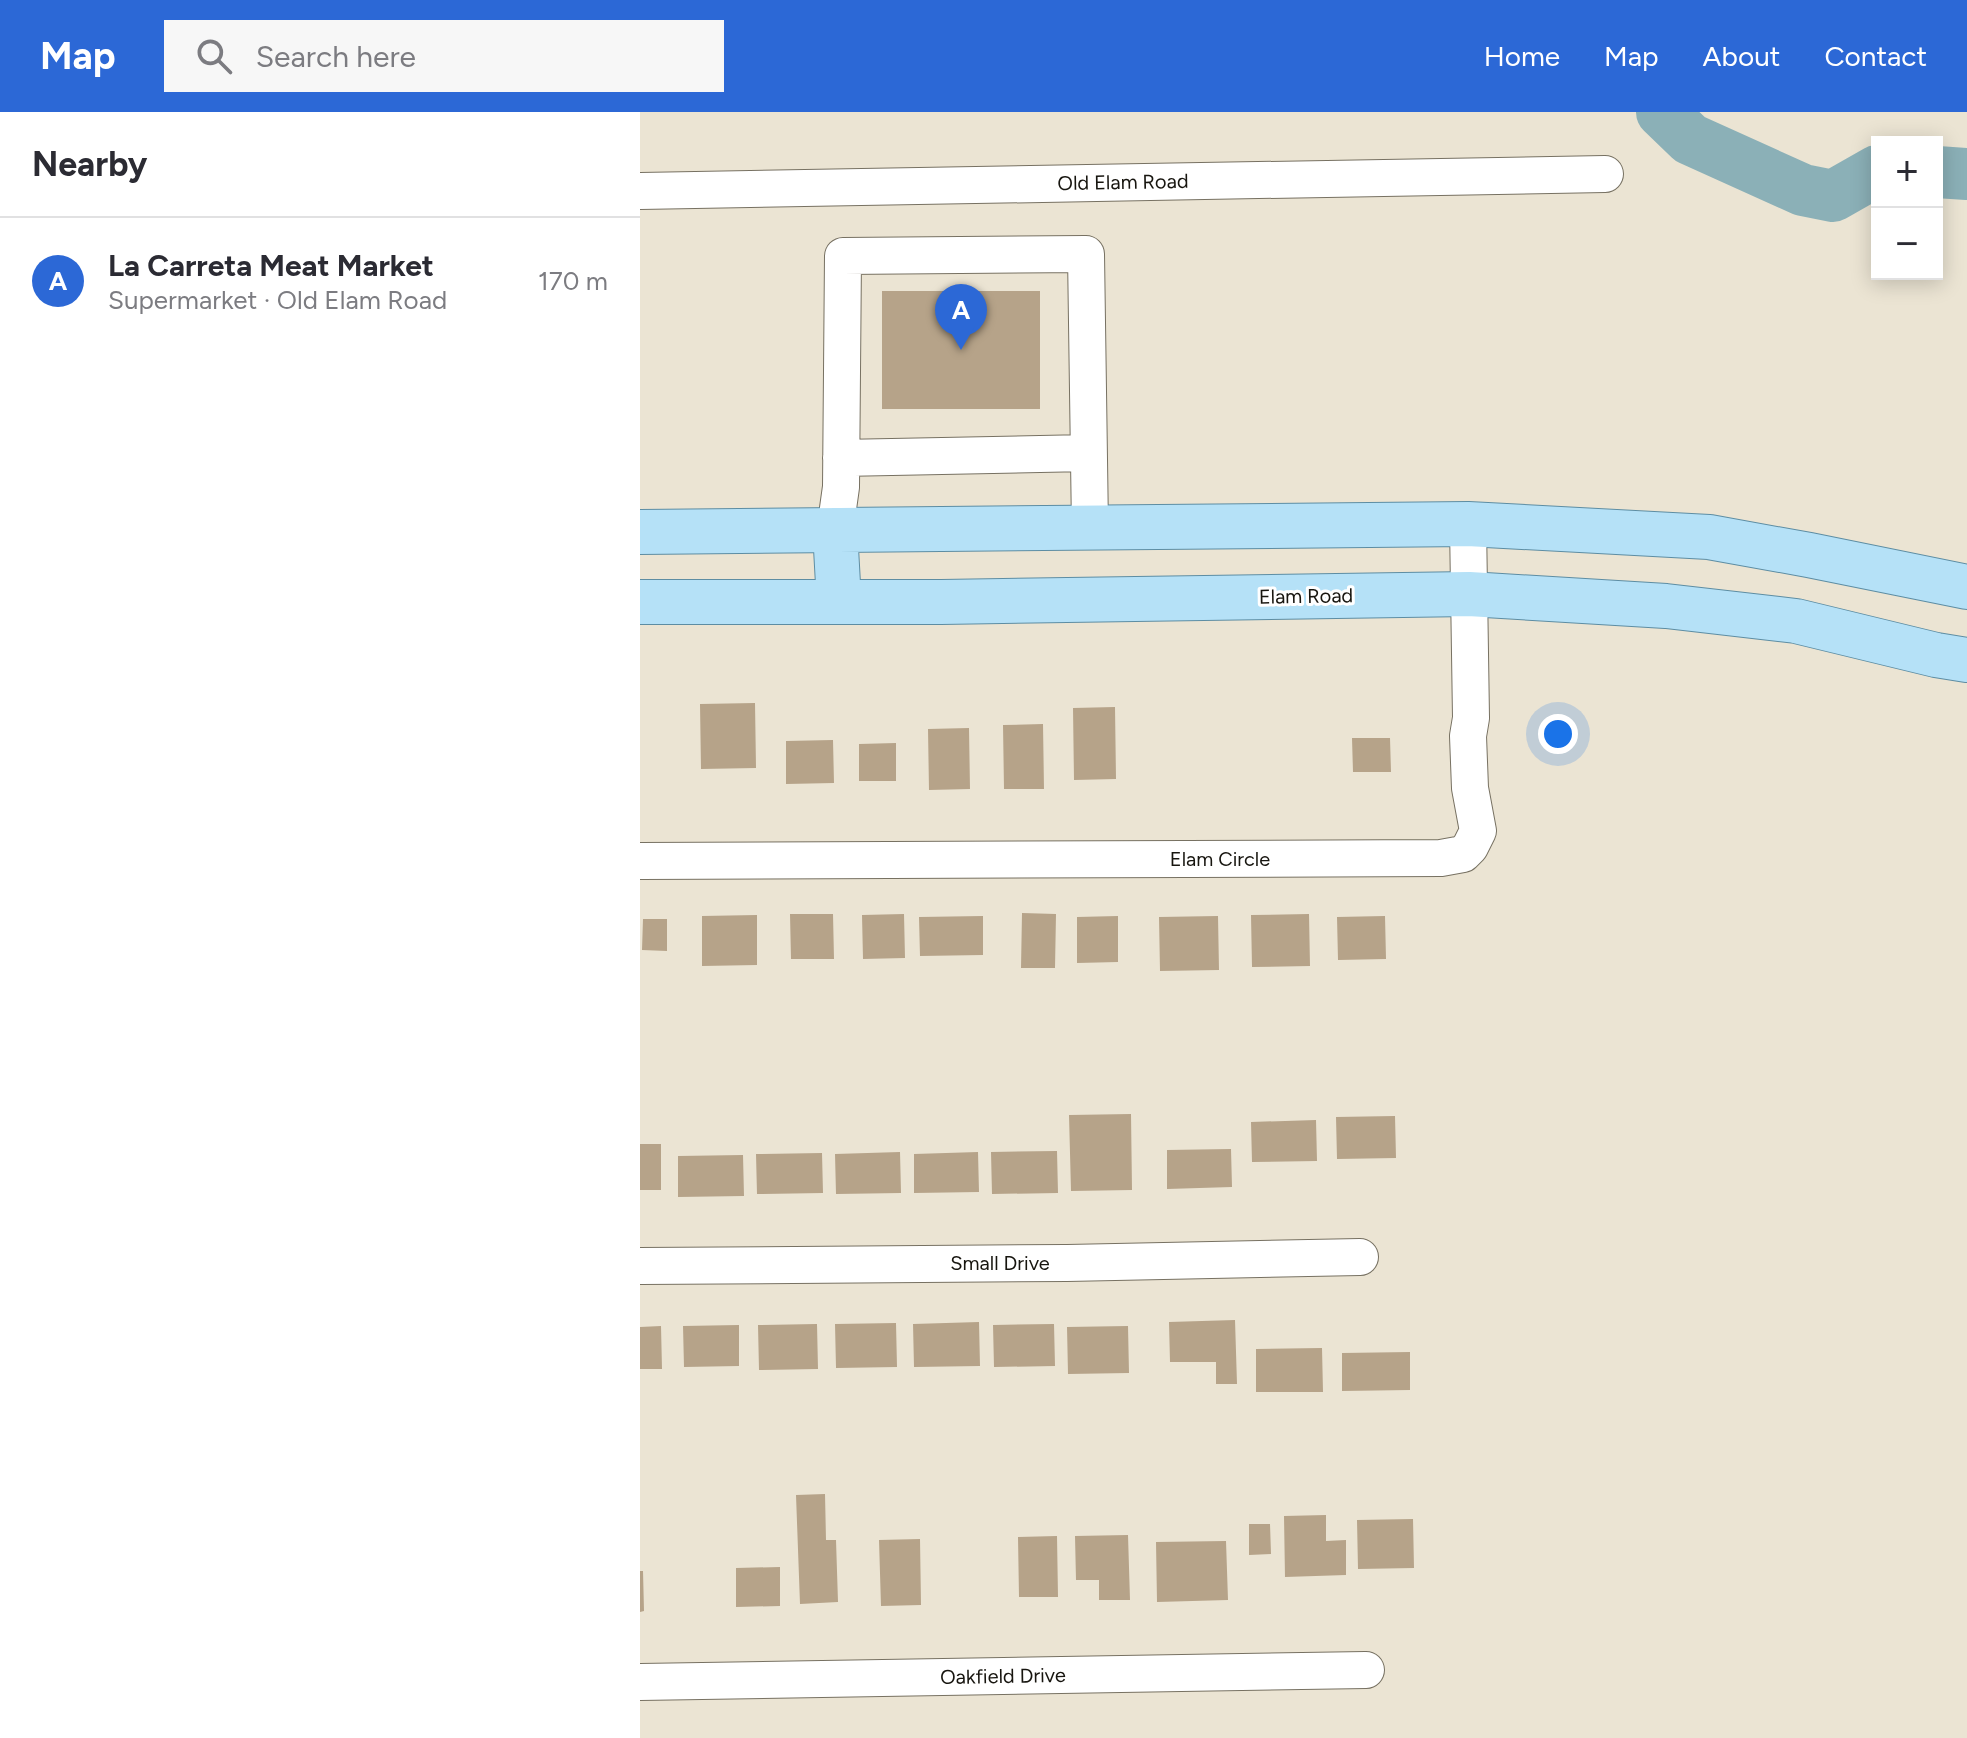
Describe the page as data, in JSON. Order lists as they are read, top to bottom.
{
  "streets": {
    "main road": ["Elam Road"],
    "street": [
      "Old Elam Road",
      "Elam Circle",
      "Small Drive",
      "Oakfield Drive"
    ]
  },
  "crossings": [
    ["Elam Road", "Elam Circle"]
  ],
  "page": {
    "header": "Map",
    "search": "Search here",
    "nav": [
      "Home",
      "Map",
      "About",
      "Contact"
    ],
    "heading": "Nearby",
    "map_buttons": ["+", "−"],
    "list": [
      {
        "mark": "A",
        "name": "La Carreta Meat Market",
        "note": "Supermarket · Old Elam Road",
        "value": "170 m"
      }
    ],
    "pins": "A"
  }
}
